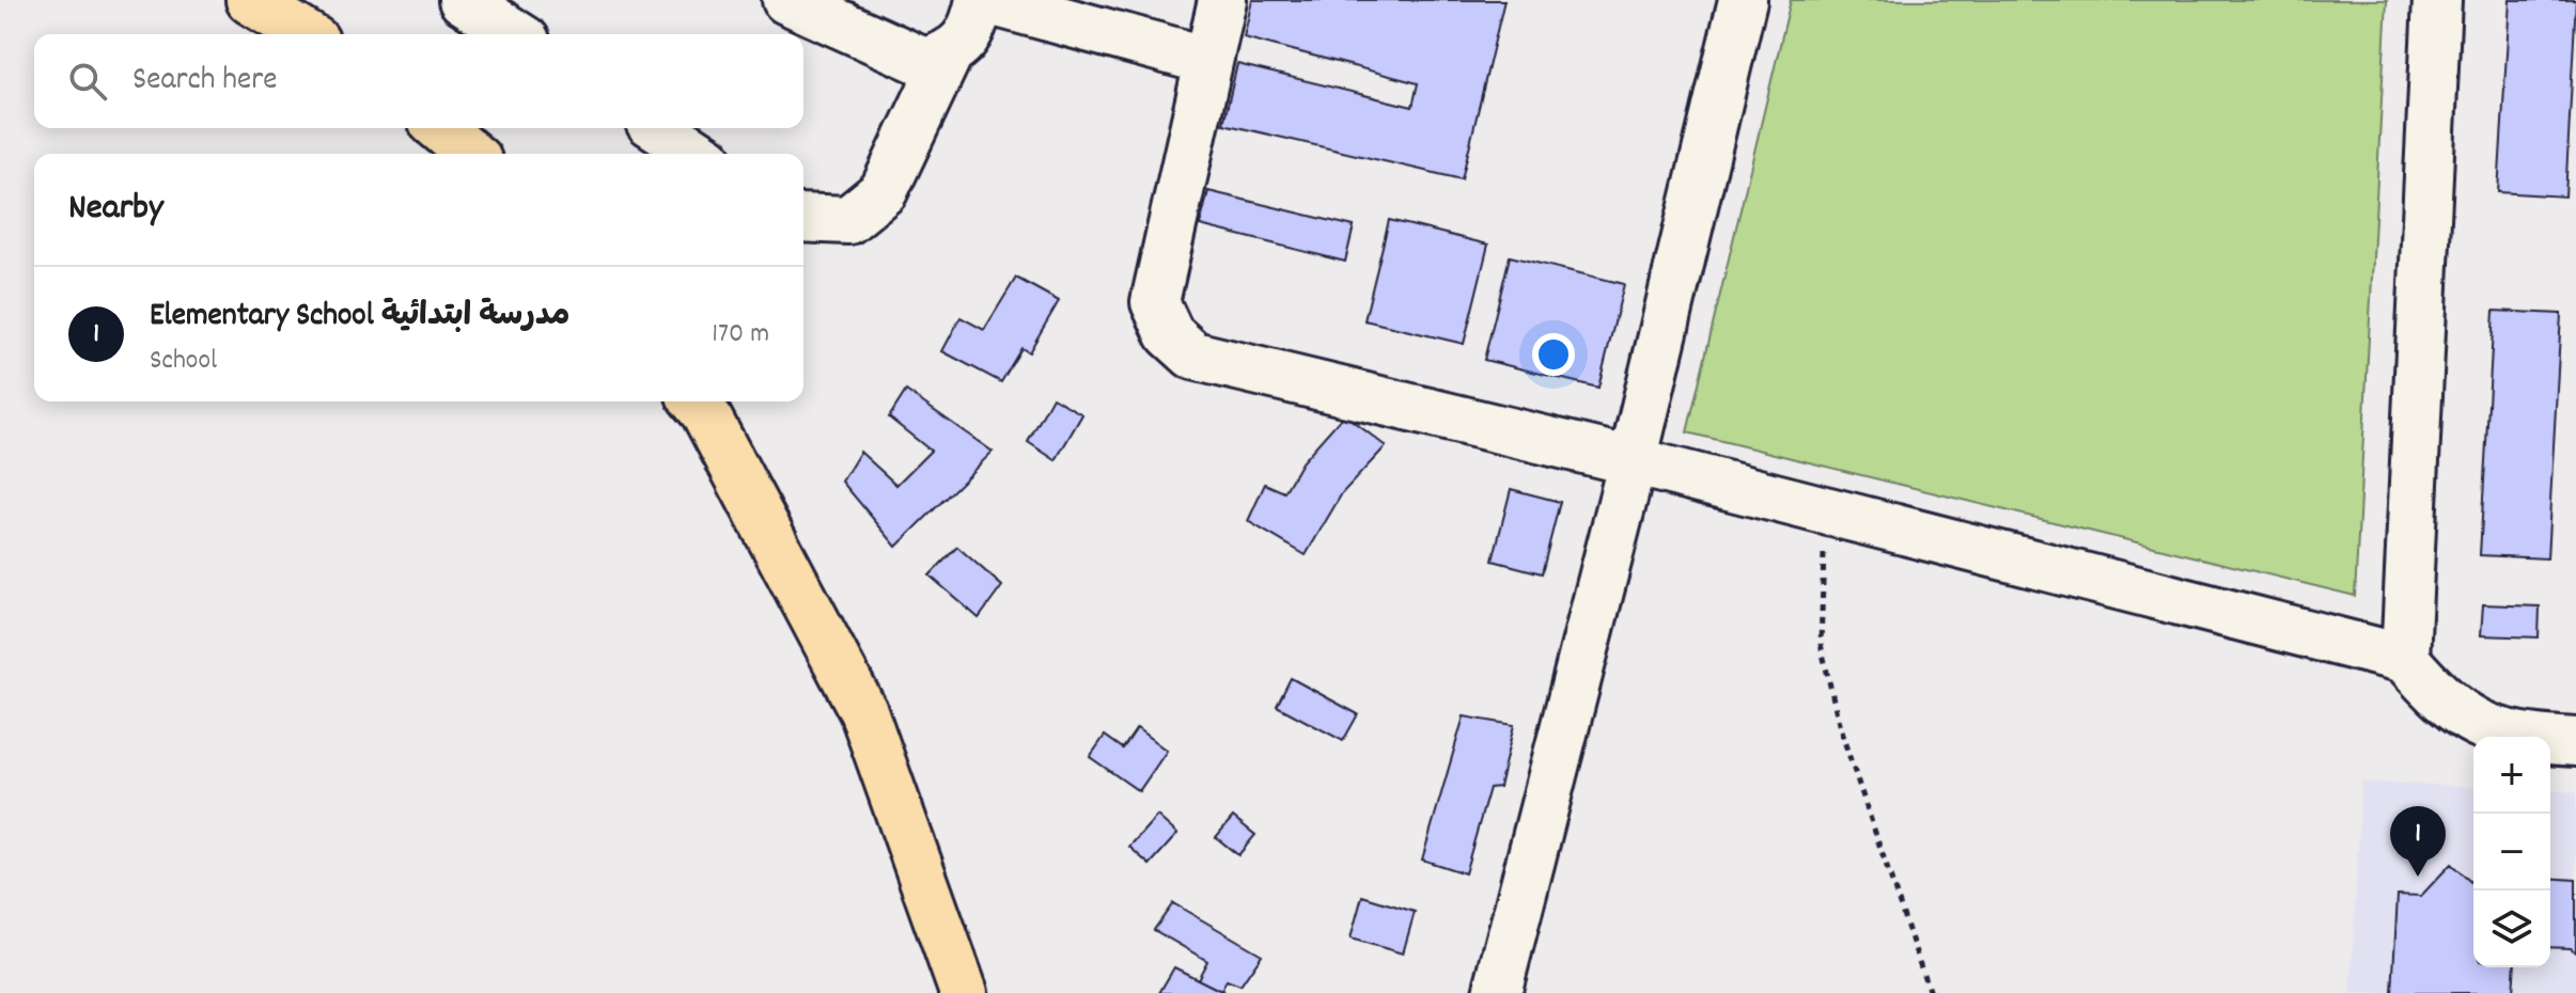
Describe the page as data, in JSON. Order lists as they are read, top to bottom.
{
  "page": {
    "search": "Search here",
    "heading": "Nearby",
    "list": [
      {
        "mark": "1",
        "name": "Elementary School مدرسة ابتدائية",
        "note": "School",
        "value": "170 m"
      }
    ],
    "map_buttons": ["+", "−"],
    "pins": "1"
  }
}
